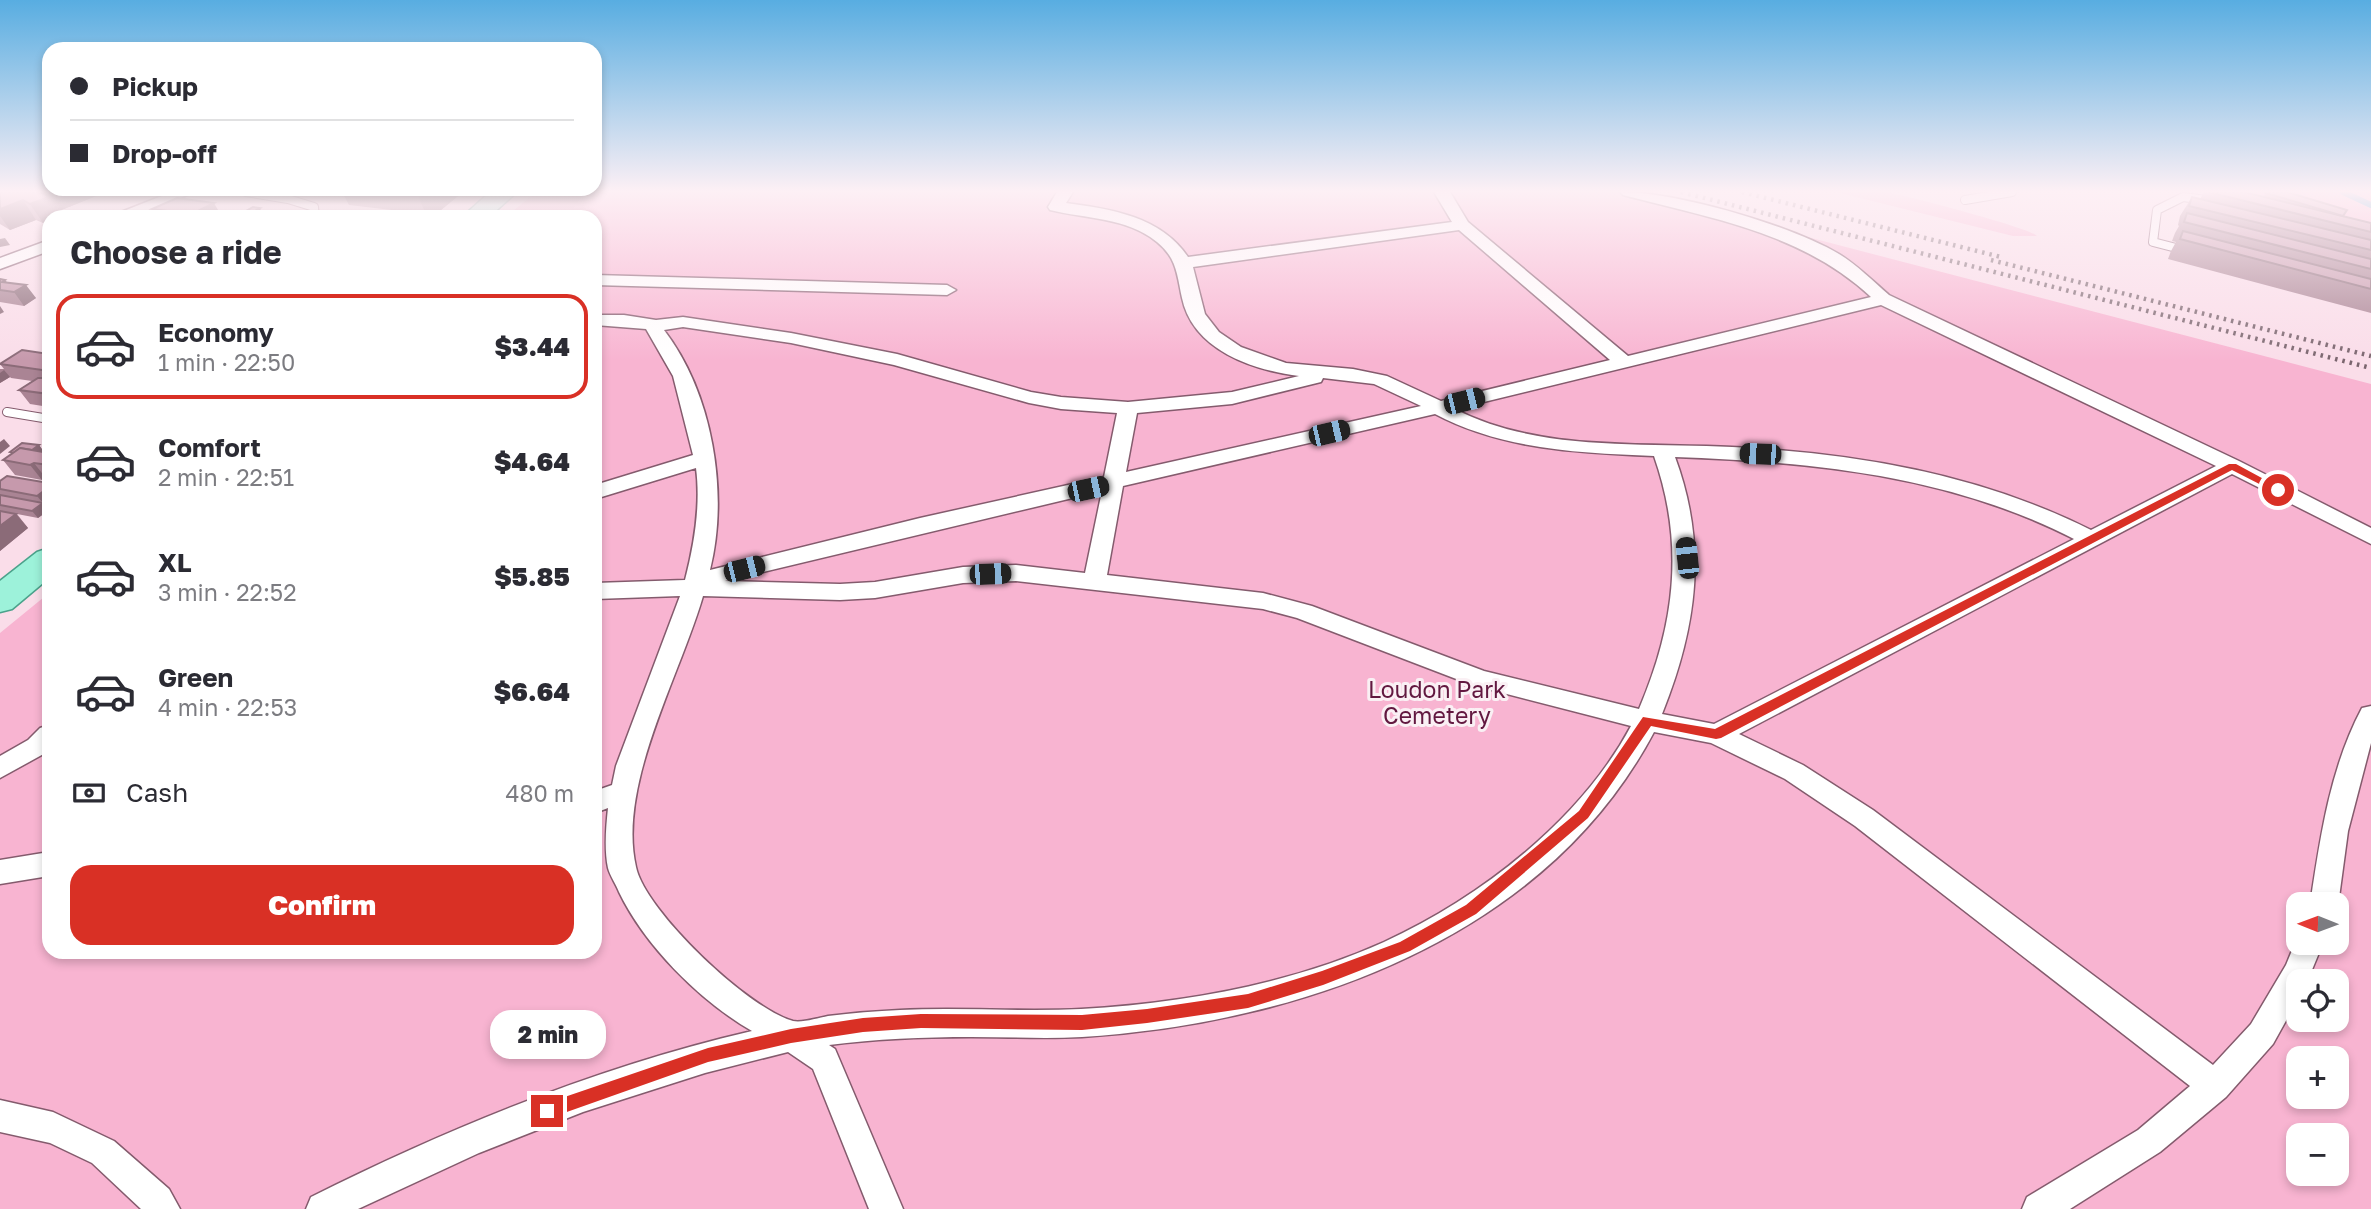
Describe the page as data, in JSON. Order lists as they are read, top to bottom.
{
  "parks": ["Loudon Park Cemetery"],
  "north": "left",
  "page": {
    "banner": ["Pickup", "Drop-off"],
    "heading": "Choose a ride",
    "list": [
      {
        "name": "Economy",
        "note": "1 min · 22:50",
        "value": "$3.44"
      },
      {
        "name": "Comfort",
        "note": "2 min · 22:51",
        "value": "$4.64"
      },
      {
        "name": "XL",
        "note": "3 min · 22:52",
        "value": "$5.85"
      },
      {
        "name": "Green",
        "note": "4 min · 22:53",
        "value": "$6.64"
      }
    ],
    "pay": ["Cash", "480 m"],
    "buttons": "Confirm",
    "map_buttons": ["+", "−"],
    "bubble": "2 min"
  }
}
